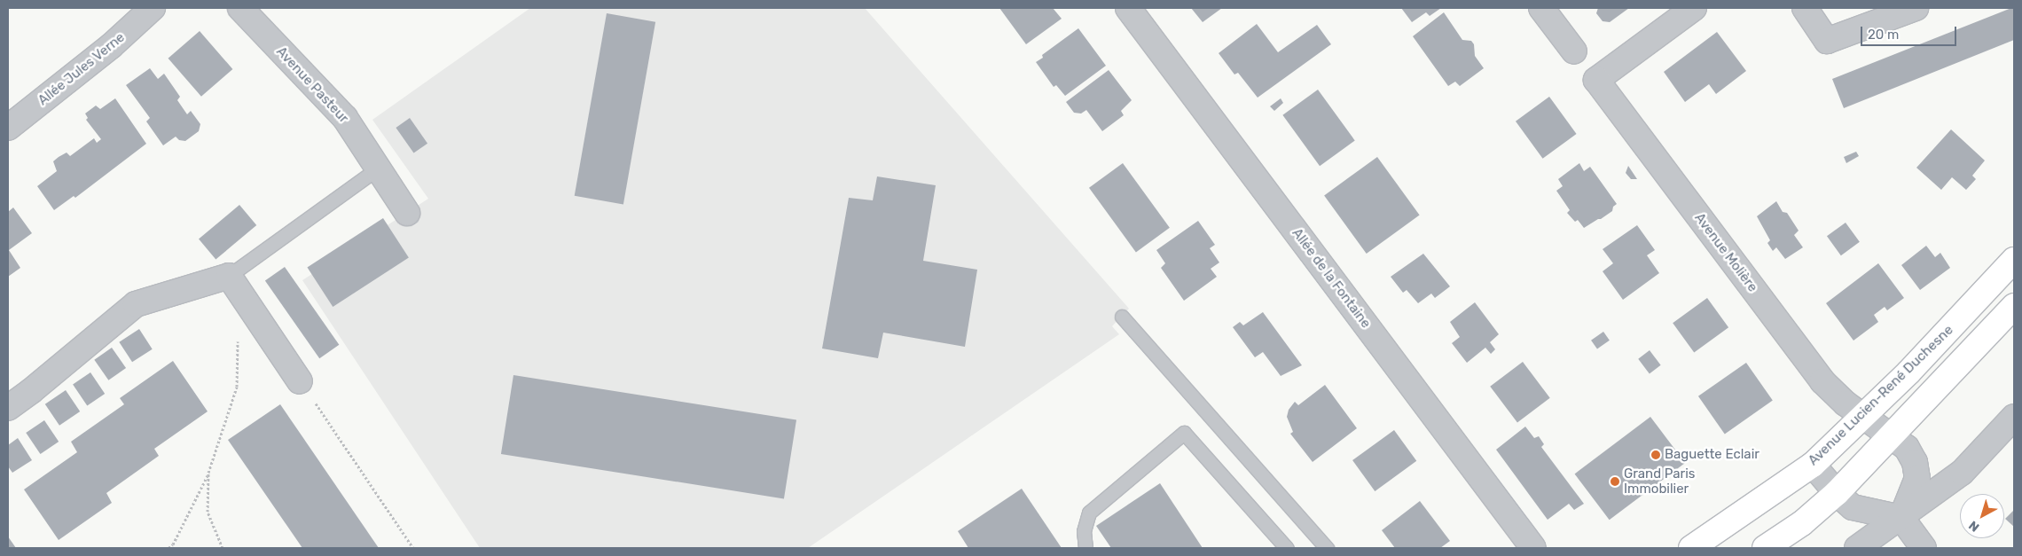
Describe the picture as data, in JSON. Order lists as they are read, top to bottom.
{
  "streets": {
    "main road": ["Avenue Lucien-René Duchesne"],
    "street": [
      "Allée Jules Verne",
      "Avenue Pasteur",
      "Avenue Molière",
      "Allée de la Fontaine"
    ]
  },
  "crossings": [
    ["Avenue Molière", "Avenue Lucien-René Duchesne"]
  ],
  "places": ["Baguette Eclair", "Grand Paris Immobilier"],
  "scale_bar": "20 m",
  "north": "bottom left"
}
